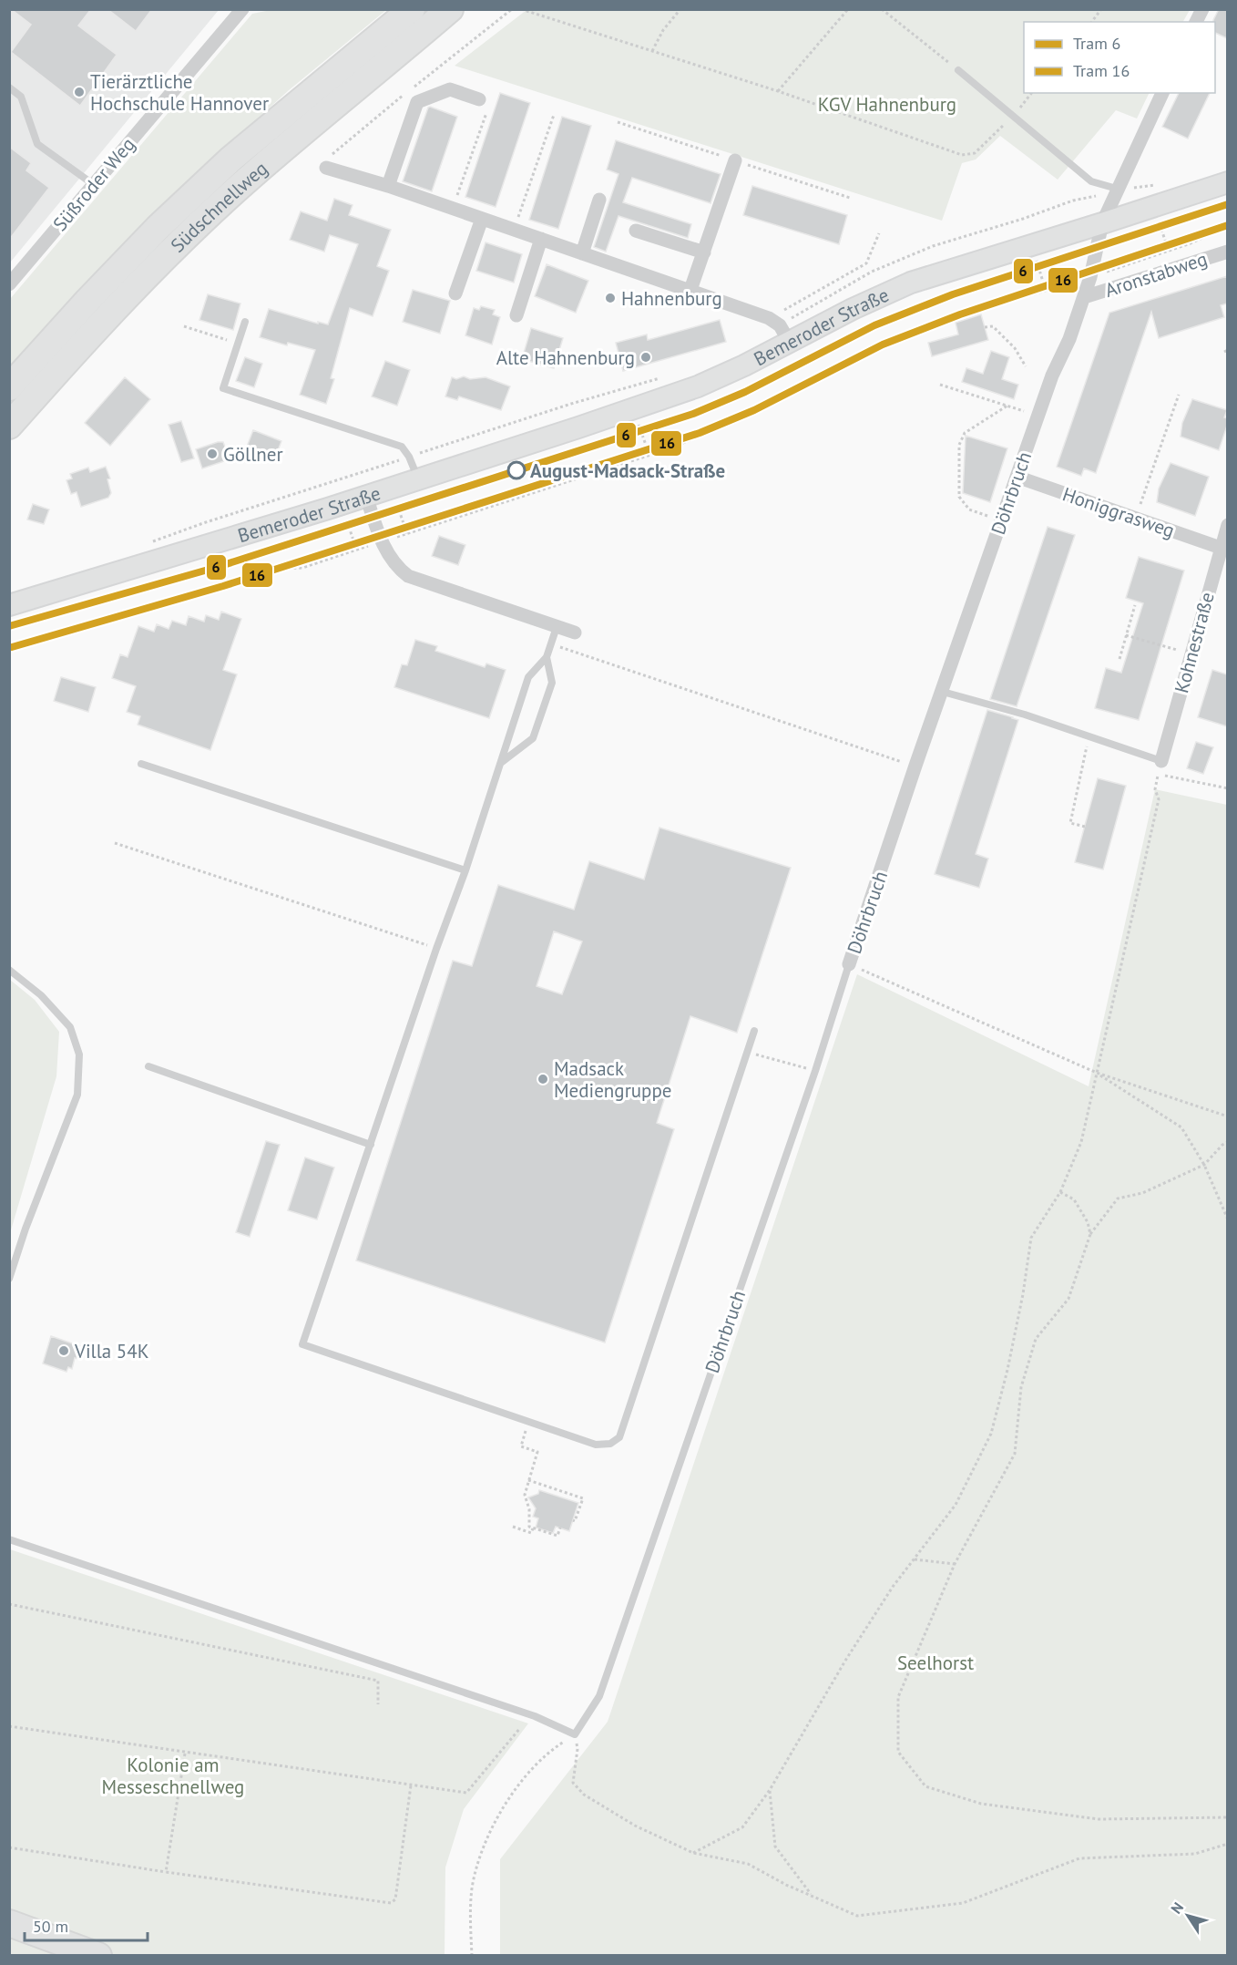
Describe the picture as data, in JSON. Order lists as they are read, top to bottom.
{
  "streets": {
    "highway": ["Südschnellweg"],
    "main road": ["Bemeroder Straße"],
    "street": [
      "Süßroder Weg",
      "Aronstabweg",
      "Döhrbruch",
      "Honiggrasweg",
      "Kohnestraße"
    ]
  },
  "crossings": [
    ["Aronstabweg", "Döhrbruch"],
    ["Bemeroder Straße", "Döhrbruch"],
    ["Döhrbruch", "Honiggrasweg"],
    ["Honiggrasweg", "Kohnestraße"]
  ],
  "parks": ["KGV Hahnenburg", "Seelhorst", "Kolonie am Messeschnellweg"],
  "places": [
    "Tierärztliche Hochschule Hannover",
    "Hahnenburg",
    "Alte Hahnenburg",
    "Göllner",
    "August-Madsack-Straße",
    "Madsack Mediengruppe",
    "Villa 54K"
  ],
  "lines": ["tram line 6", "tram line 16"],
  "legend": ["Tram 6", "Tram 16"],
  "scale_bar": "50 m",
  "north": "top left"
}
